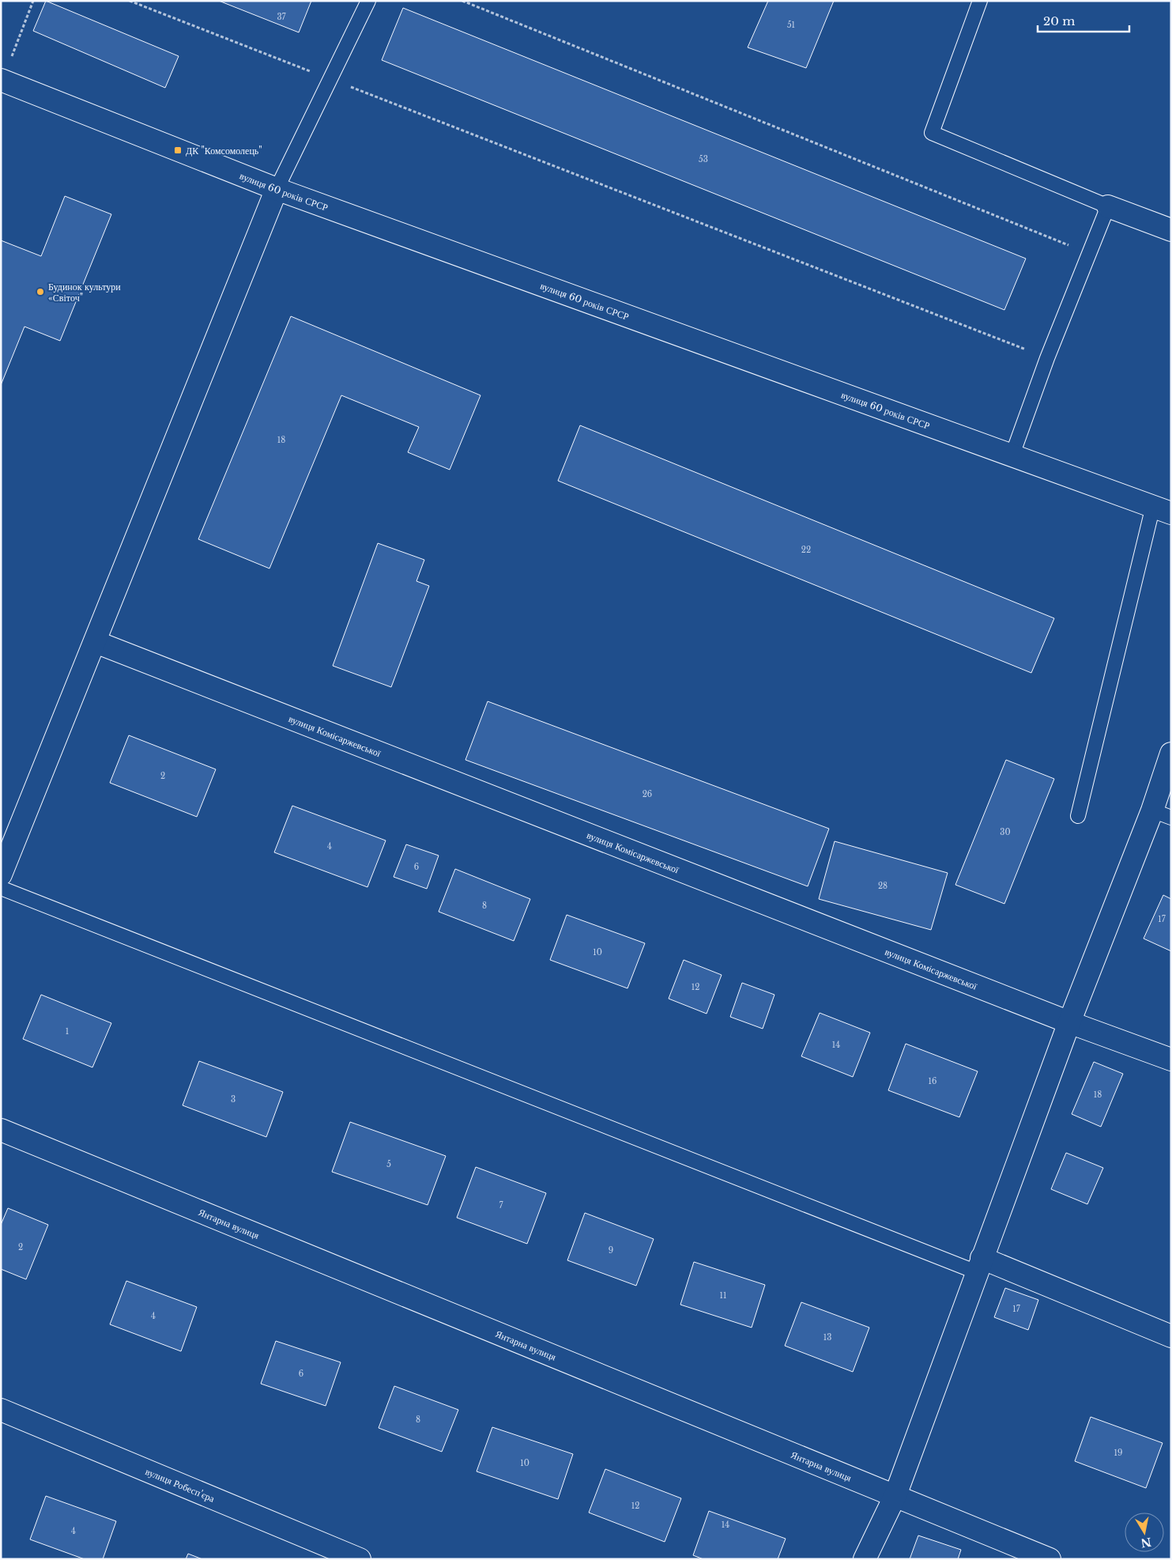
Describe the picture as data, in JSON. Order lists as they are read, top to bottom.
{
  "streets": {
    "street": [
      "вулиця 60 років СРСР",
      "вулиця Комісаржевської",
      "Янтарна вулиця",
      "вулиця Робесп'єра"
    ]
  },
  "places": {
    "transit": ["ДК \"Комсомолець\""],
    "other": ["Будинок культури «Світоч\""]
  },
  "house_numbers": [
    "37",
    "51",
    "53",
    "18",
    "22",
    "2",
    "26",
    "30",
    "4",
    "6",
    "28",
    "8",
    "17",
    "10",
    "12",
    "1",
    "14",
    "16",
    "18",
    "3",
    "5",
    "7",
    "2",
    "9",
    "11",
    "17",
    "4",
    "13",
    "6",
    "8",
    "19",
    "10",
    "12",
    "14",
    "4"
  ],
  "scale_bar": "20 m",
  "north": "bottom"
}
